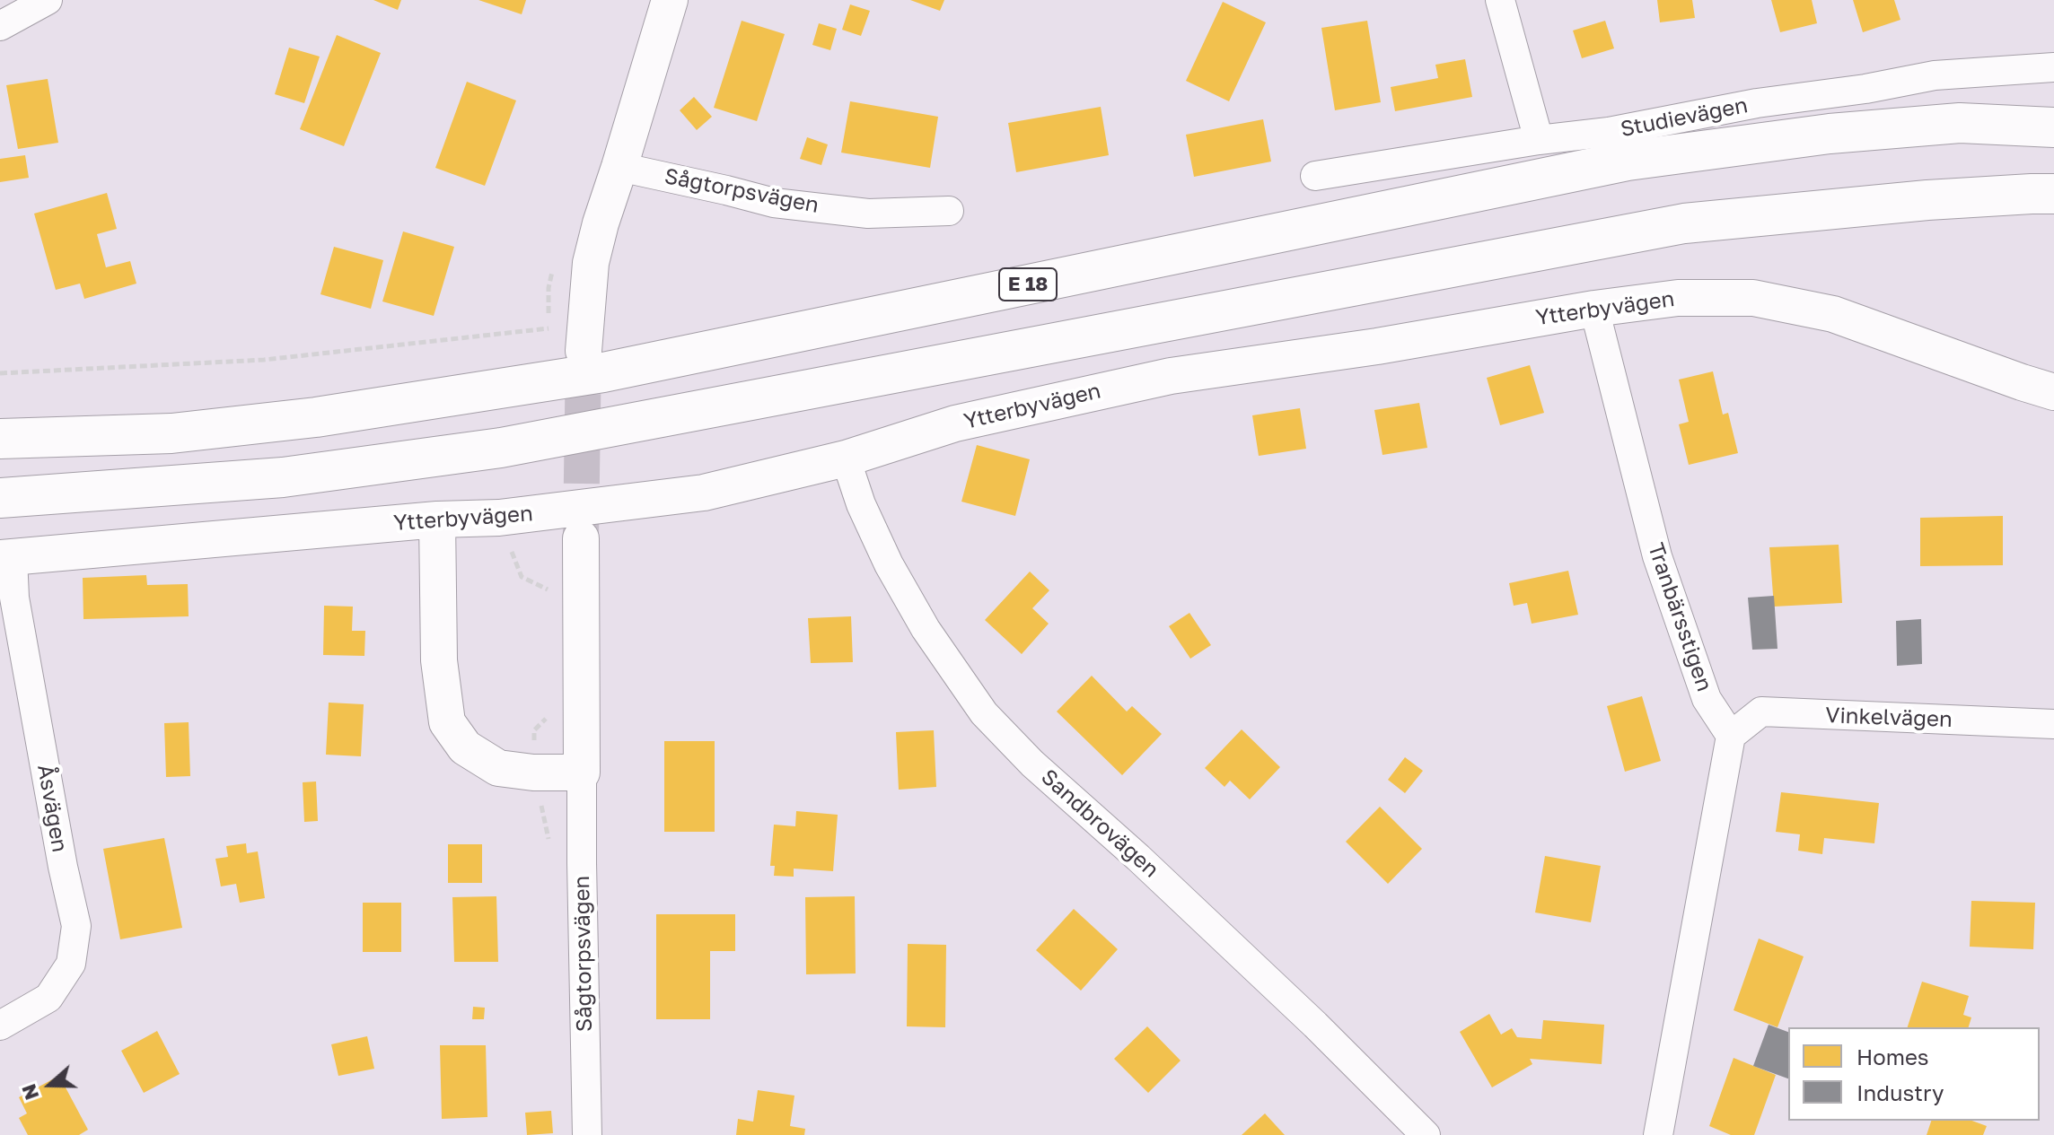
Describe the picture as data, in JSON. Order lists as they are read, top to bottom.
{
  "streets": {
    "highway": ["E 18"],
    "street": [
      "Studievägen",
      "Sågtorpsvägen",
      "Ytterbyvägen",
      "Tranbärsstigen",
      "Vinkelvägen",
      "Åsvägen",
      "Sandbrovägen"
    ]
  },
  "crossings": [
    ["Ytterbyvägen", "Tranbärsstigen"],
    ["Ytterbyvägen", "Åsvägen"],
    ["Ytterbyvägen", "Sandbrovägen"],
    ["Tranbärsstigen", "Vinkelvägen"]
  ],
  "legend": ["Homes", "Industry"],
  "north": "left"
}
